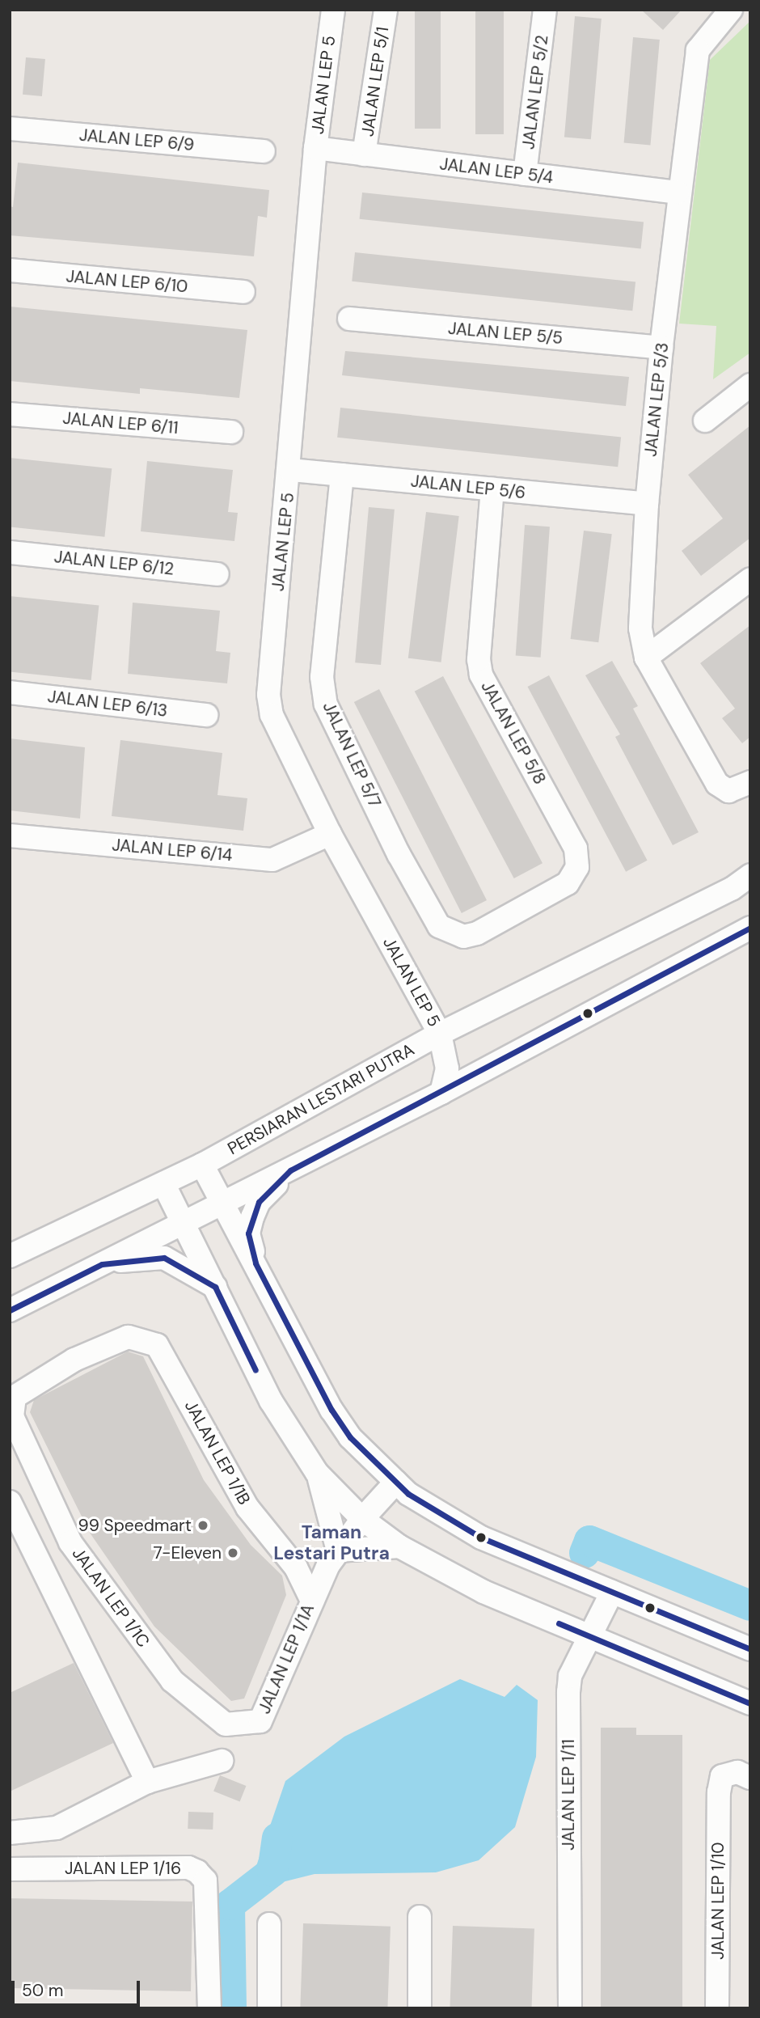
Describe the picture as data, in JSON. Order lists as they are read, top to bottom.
{
  "streets": {
    "street": [
      "JALAN LEP 5/1",
      "JALAN LEP 5",
      "JALAN LEP 5/2",
      "JALAN LEP 6/9",
      "JALAN LEP 5/4",
      "JALAN LEP 6/10",
      "JALAN LEP 5/5",
      "JALAN LEP 5/3",
      "JALAN LEP 6/11",
      "JALAN LEP 5/6",
      "JALAN LEP 6/12",
      "JALAN LEP 6/13",
      "JALAN LEP 5/8",
      "JALAN LEP 5/7",
      "JALAN LEP 6/14",
      "PERSIARAN LESTARI PUTRA",
      "JALAN LEP 1/1B",
      "JALAN LEP 1/1C",
      "JALAN LEP 1/1A",
      "JALAN LEP 1/11",
      "JALAN LEP 1/16",
      "JALAN LEP 1/10"
    ]
  },
  "crossings": [
    ["JALAN LEP 5/1", "JALAN LEP 5/4"],
    ["JALAN LEP 5", "JALAN LEP 5/4"],
    ["JALAN LEP 5", "JALAN LEP 5/6"],
    ["JALAN LEP 5", "JALAN LEP 6/14"],
    ["JALAN LEP 5", "PERSIARAN LESTARI PUTRA"],
    ["JALAN LEP 5/2", "JALAN LEP 5/4"],
    ["JALAN LEP 5/4", "JALAN LEP 5/3"],
    ["JALAN LEP 5/5", "JALAN LEP 5/3"],
    ["JALAN LEP 5/3", "JALAN LEP 5/6"],
    ["JALAN LEP 5/6", "JALAN LEP 5/8"],
    ["JALAN LEP 5/6", "JALAN LEP 5/7"],
    ["JALAN LEP 5/8", "JALAN LEP 5/7"],
    ["JALAN LEP 1/1B", "JALAN LEP 1/1C"],
    ["JALAN LEP 1/1B", "JALAN LEP 1/1A"],
    ["JALAN LEP 1/1C", "JALAN LEP 1/1A"]
  ],
  "districts": ["Taman Lestari Putra"],
  "places": ["99 Speedmart", "7-Eleven"],
  "scale_bar": "50 m"
}
